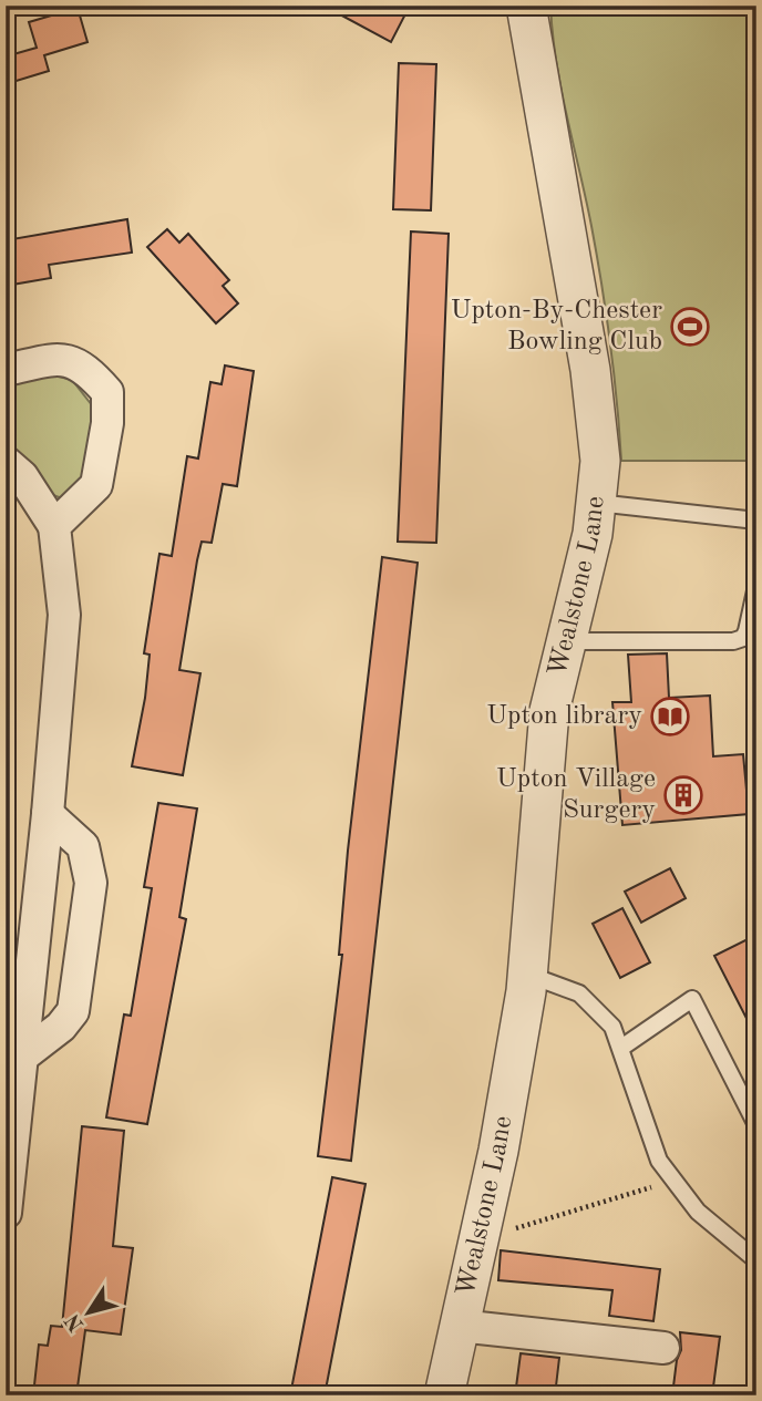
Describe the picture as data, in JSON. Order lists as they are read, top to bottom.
{
  "streets": {
    "street": ["Wealstone Lane"]
  },
  "places": {
    "sports": ["Upton-By-Chester Bowling Club"],
    "library": ["Upton library"],
    "building": ["Upton Village Surgery"]
  },
  "north": "bottom left"
}
